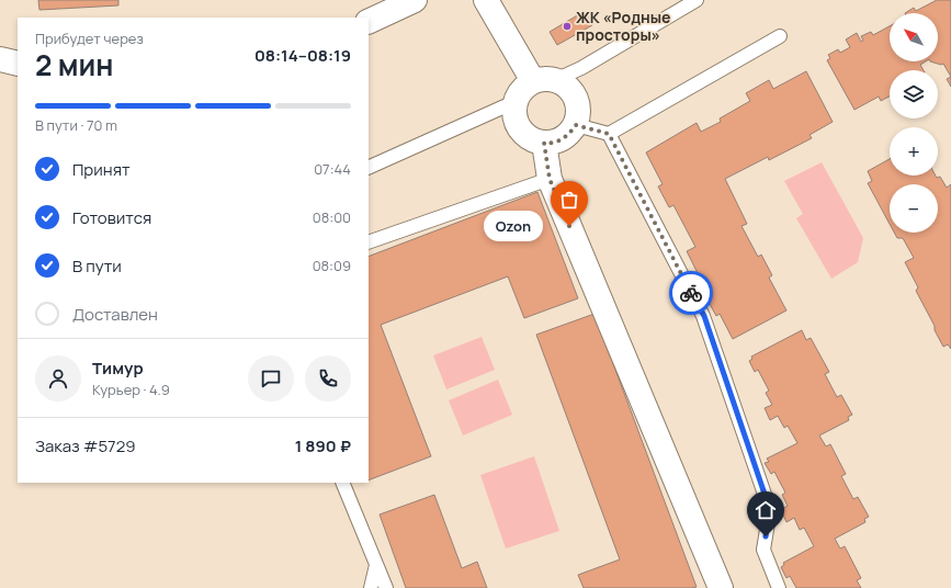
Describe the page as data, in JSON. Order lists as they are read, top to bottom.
{
  "places": ["ЖК «Родные просторы»", "Ozon"],
  "north": "top left",
  "page": {
    "map_buttons": ["+", "−"],
    "heading": ["2 мин", "Прибудет через", "08:14–08:19"],
    "panel": [
      "Тимур",
      "Курьер · 4.9",
      "Заказ #5729",
      "1 890 ₽"
    ],
    "bar": "В пути · 70 m",
    "list": [
      ["Принят", "07:44"],
      ["Готовится", "08:00"],
      ["В пути", "08:09"],
      "Доставлен"
    ],
    "bubble": "Ozon"
  }
}
